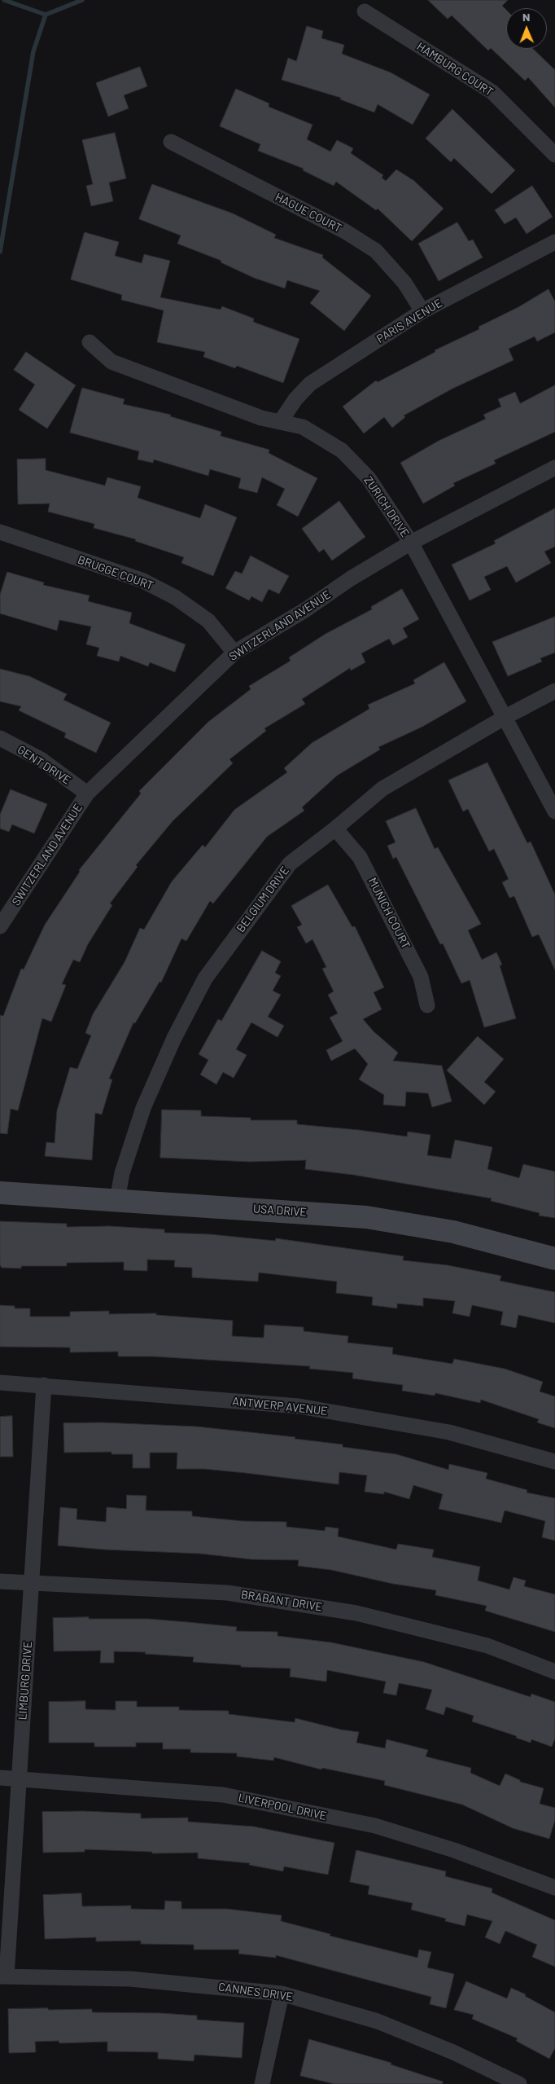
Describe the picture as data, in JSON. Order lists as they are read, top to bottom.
{
  "streets": {
    "street": [
      "HAMBURG COURT",
      "HAGUE COURT",
      "PARIS AVENUE",
      "ZURICH DRIVE",
      "BRUGGE COURT",
      "SWITZERLAND AVENUE",
      "GENT DRIVE",
      "BELGIUM DRIVE",
      "MUNICH COURT",
      "USA DRIVE",
      "ANTWERP AVENUE",
      "BRABANT DRIVE",
      "LIMBURG DRIVE",
      "LIVERPOOL DRIVE",
      "CANNES DRIVE"
    ]
  },
  "crossings": [
    ["HAGUE COURT", "PARIS AVENUE"],
    ["PARIS AVENUE", "ZURICH DRIVE"],
    ["ZURICH DRIVE", "SWITZERLAND AVENUE"],
    ["ZURICH DRIVE", "BELGIUM DRIVE"],
    ["BRUGGE COURT", "SWITZERLAND AVENUE"],
    ["SWITZERLAND AVENUE", "GENT DRIVE"],
    ["BELGIUM DRIVE", "MUNICH COURT"],
    ["BELGIUM DRIVE", "USA DRIVE"],
    ["ANTWERP AVENUE", "LIMBURG DRIVE"],
    ["BRABANT DRIVE", "LIMBURG DRIVE"],
    ["LIMBURG DRIVE", "LIVERPOOL DRIVE"],
    ["LIMBURG DRIVE", "CANNES DRIVE"]
  ],
  "north": "top"
}
